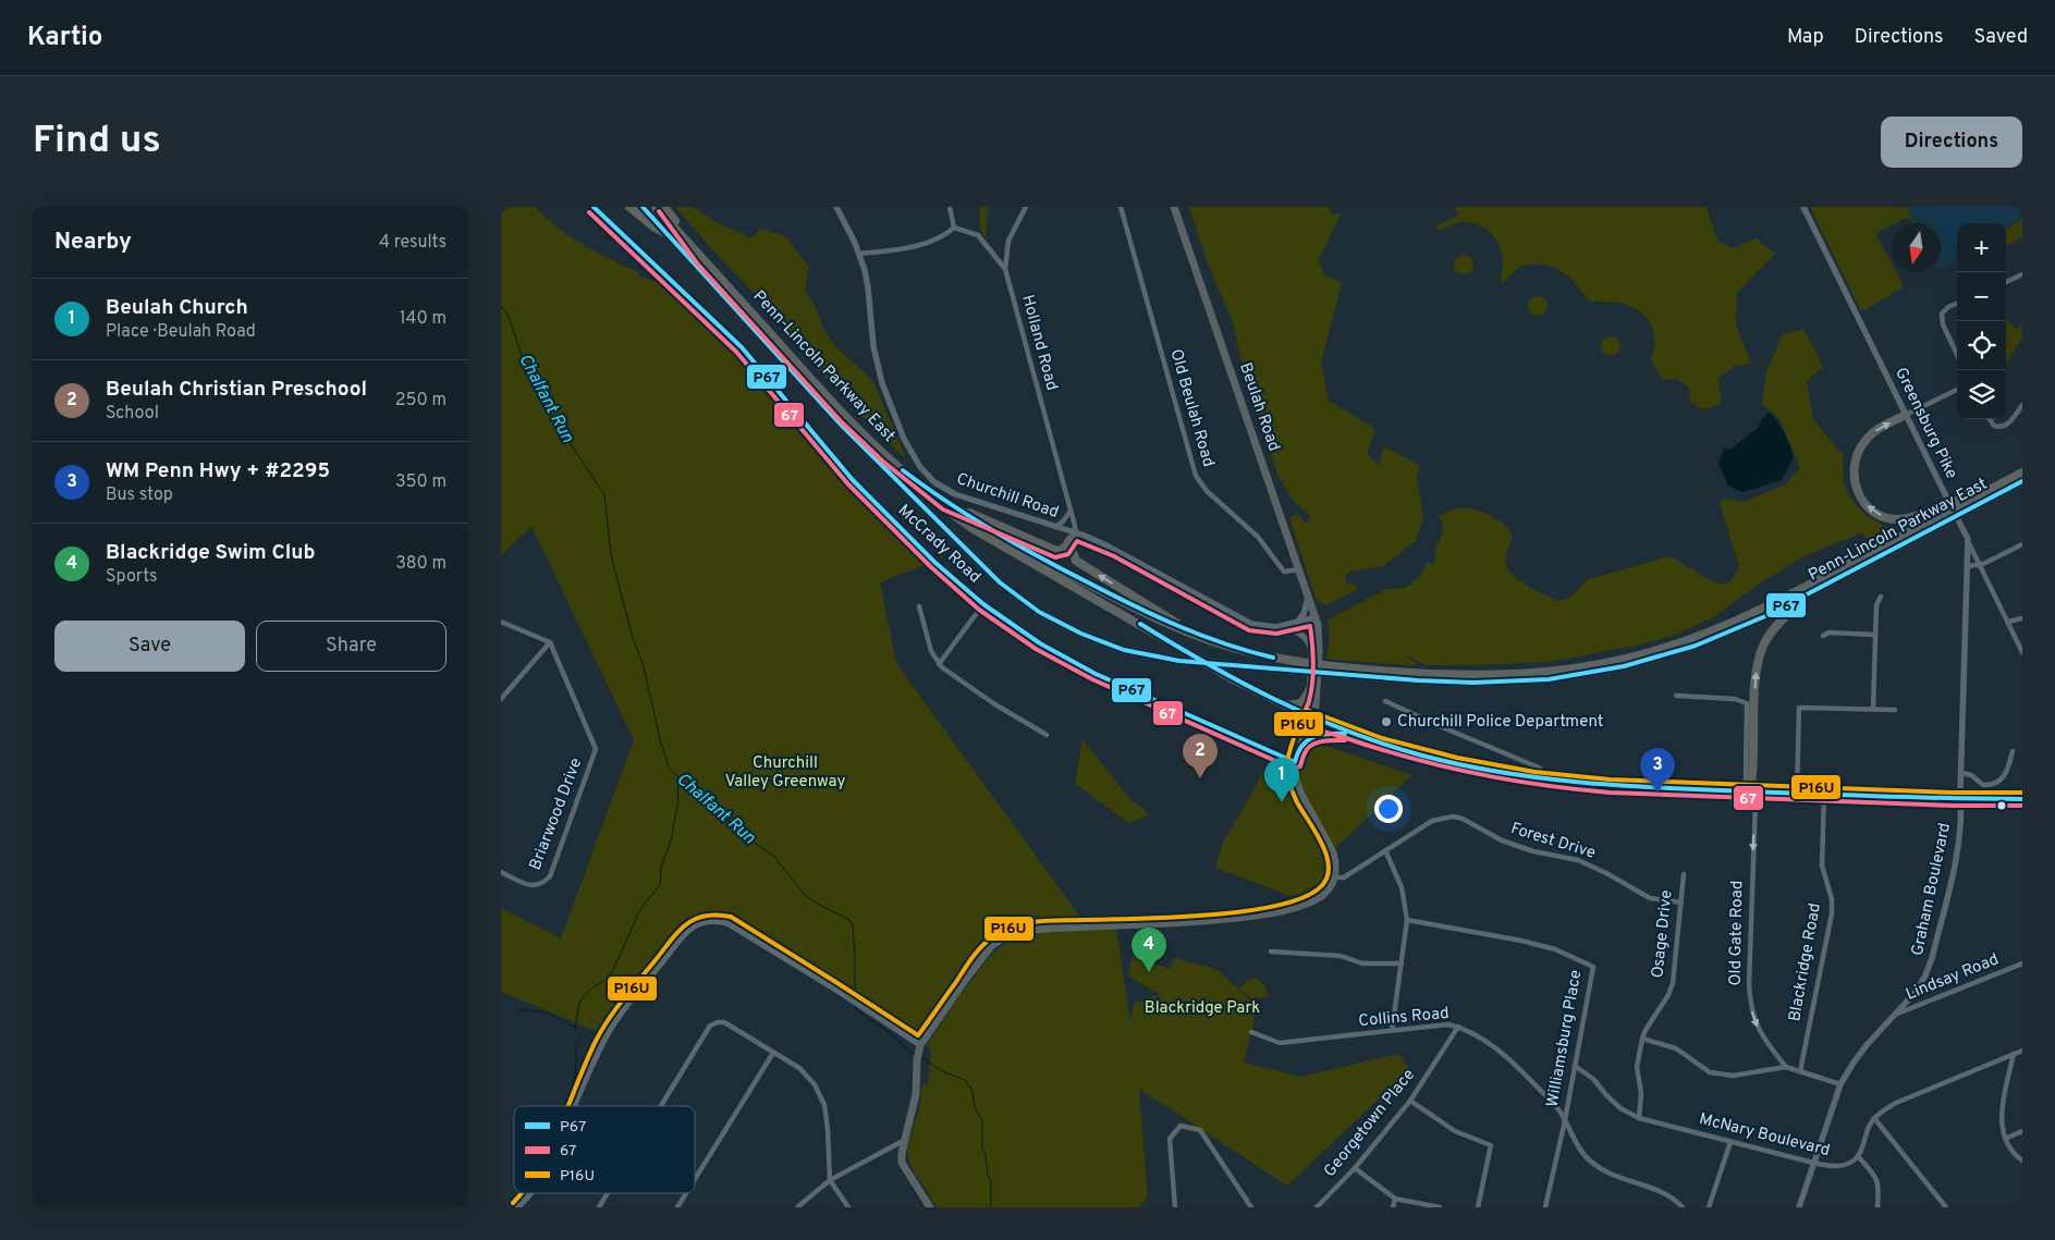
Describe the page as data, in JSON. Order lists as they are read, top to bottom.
{
  "streets": {
    "highway": ["Penn-Lincoln Parkway East"],
    "main road": ["Beulah Road"],
    "street": [
      "Holland Road",
      "Old Beulah Road",
      "Greensburg Pike",
      "Churchill Road",
      "McCrady Road",
      "Briarwood Drive",
      "Forest Drive",
      "Graham Boulevard",
      "Old Gate Road",
      "Osage Drive",
      "Blackridge Road",
      "Lindsay Road",
      "Collins Road",
      "Williamsburg Place",
      "Georgetown Place",
      "McNary Boulevard"
    ]
  },
  "crossings": [
    ["Holland Road", "Churchill Road"],
    ["Beulah Road", "Old Beulah Road"],
    ["Beulah Road", "Churchill Road"],
    ["Beulah Road", "McCrady Road"],
    ["Beulah Road", "Forest Drive"],
    ["Greensburg Pike", "Graham Boulevard"],
    ["Forest Drive", "Osage Drive"],
    ["Graham Boulevard", "Lindsay Road"],
    ["Graham Boulevard", "McNary Boulevard"],
    ["Osage Drive", "McNary Boulevard"],
    ["Collins Road", "Williamsburg Place"],
    ["Collins Road", "Georgetown Place"],
    ["Williamsburg Place", "McNary Boulevard"]
  ],
  "one_way": ["Old Gate Road"],
  "water": ["Chalfant Run"],
  "parks": ["Churchill Valley Greenway", "Blackridge Park"],
  "places": ["Churchill Police Department"],
  "lines": ["transit line P67", "transit line 67", "transit line P16U"],
  "legend": ["P67", "67", "P16U"],
  "north": "bottom",
  "page": {
    "header": "Kartio",
    "nav": ["Map", "Directions", "Saved"],
    "buttons": [
      "Directions",
      ["Save", "Share"]
    ],
    "title": "Find us",
    "heading": ["Nearby", "4 results"],
    "map_buttons": ["+", "−"],
    "list": [
      {
        "mark": "1",
        "name": "Beulah Church",
        "note": "Place · Beulah Road",
        "value": "140 m"
      },
      {
        "mark": "2",
        "name": "Beulah Christian Preschool",
        "note": "School",
        "value": "250 m"
      },
      {
        "mark": "3",
        "name": "WM Penn Hwy + #2295",
        "note": "Bus stop",
        "value": "350 m"
      },
      {
        "mark": "4",
        "name": "Blackridge Swim Club",
        "note": "Sports",
        "value": "380 m"
      }
    ],
    "pins": [
      "2",
      "3",
      "1",
      "4"
    ]
  }
}
